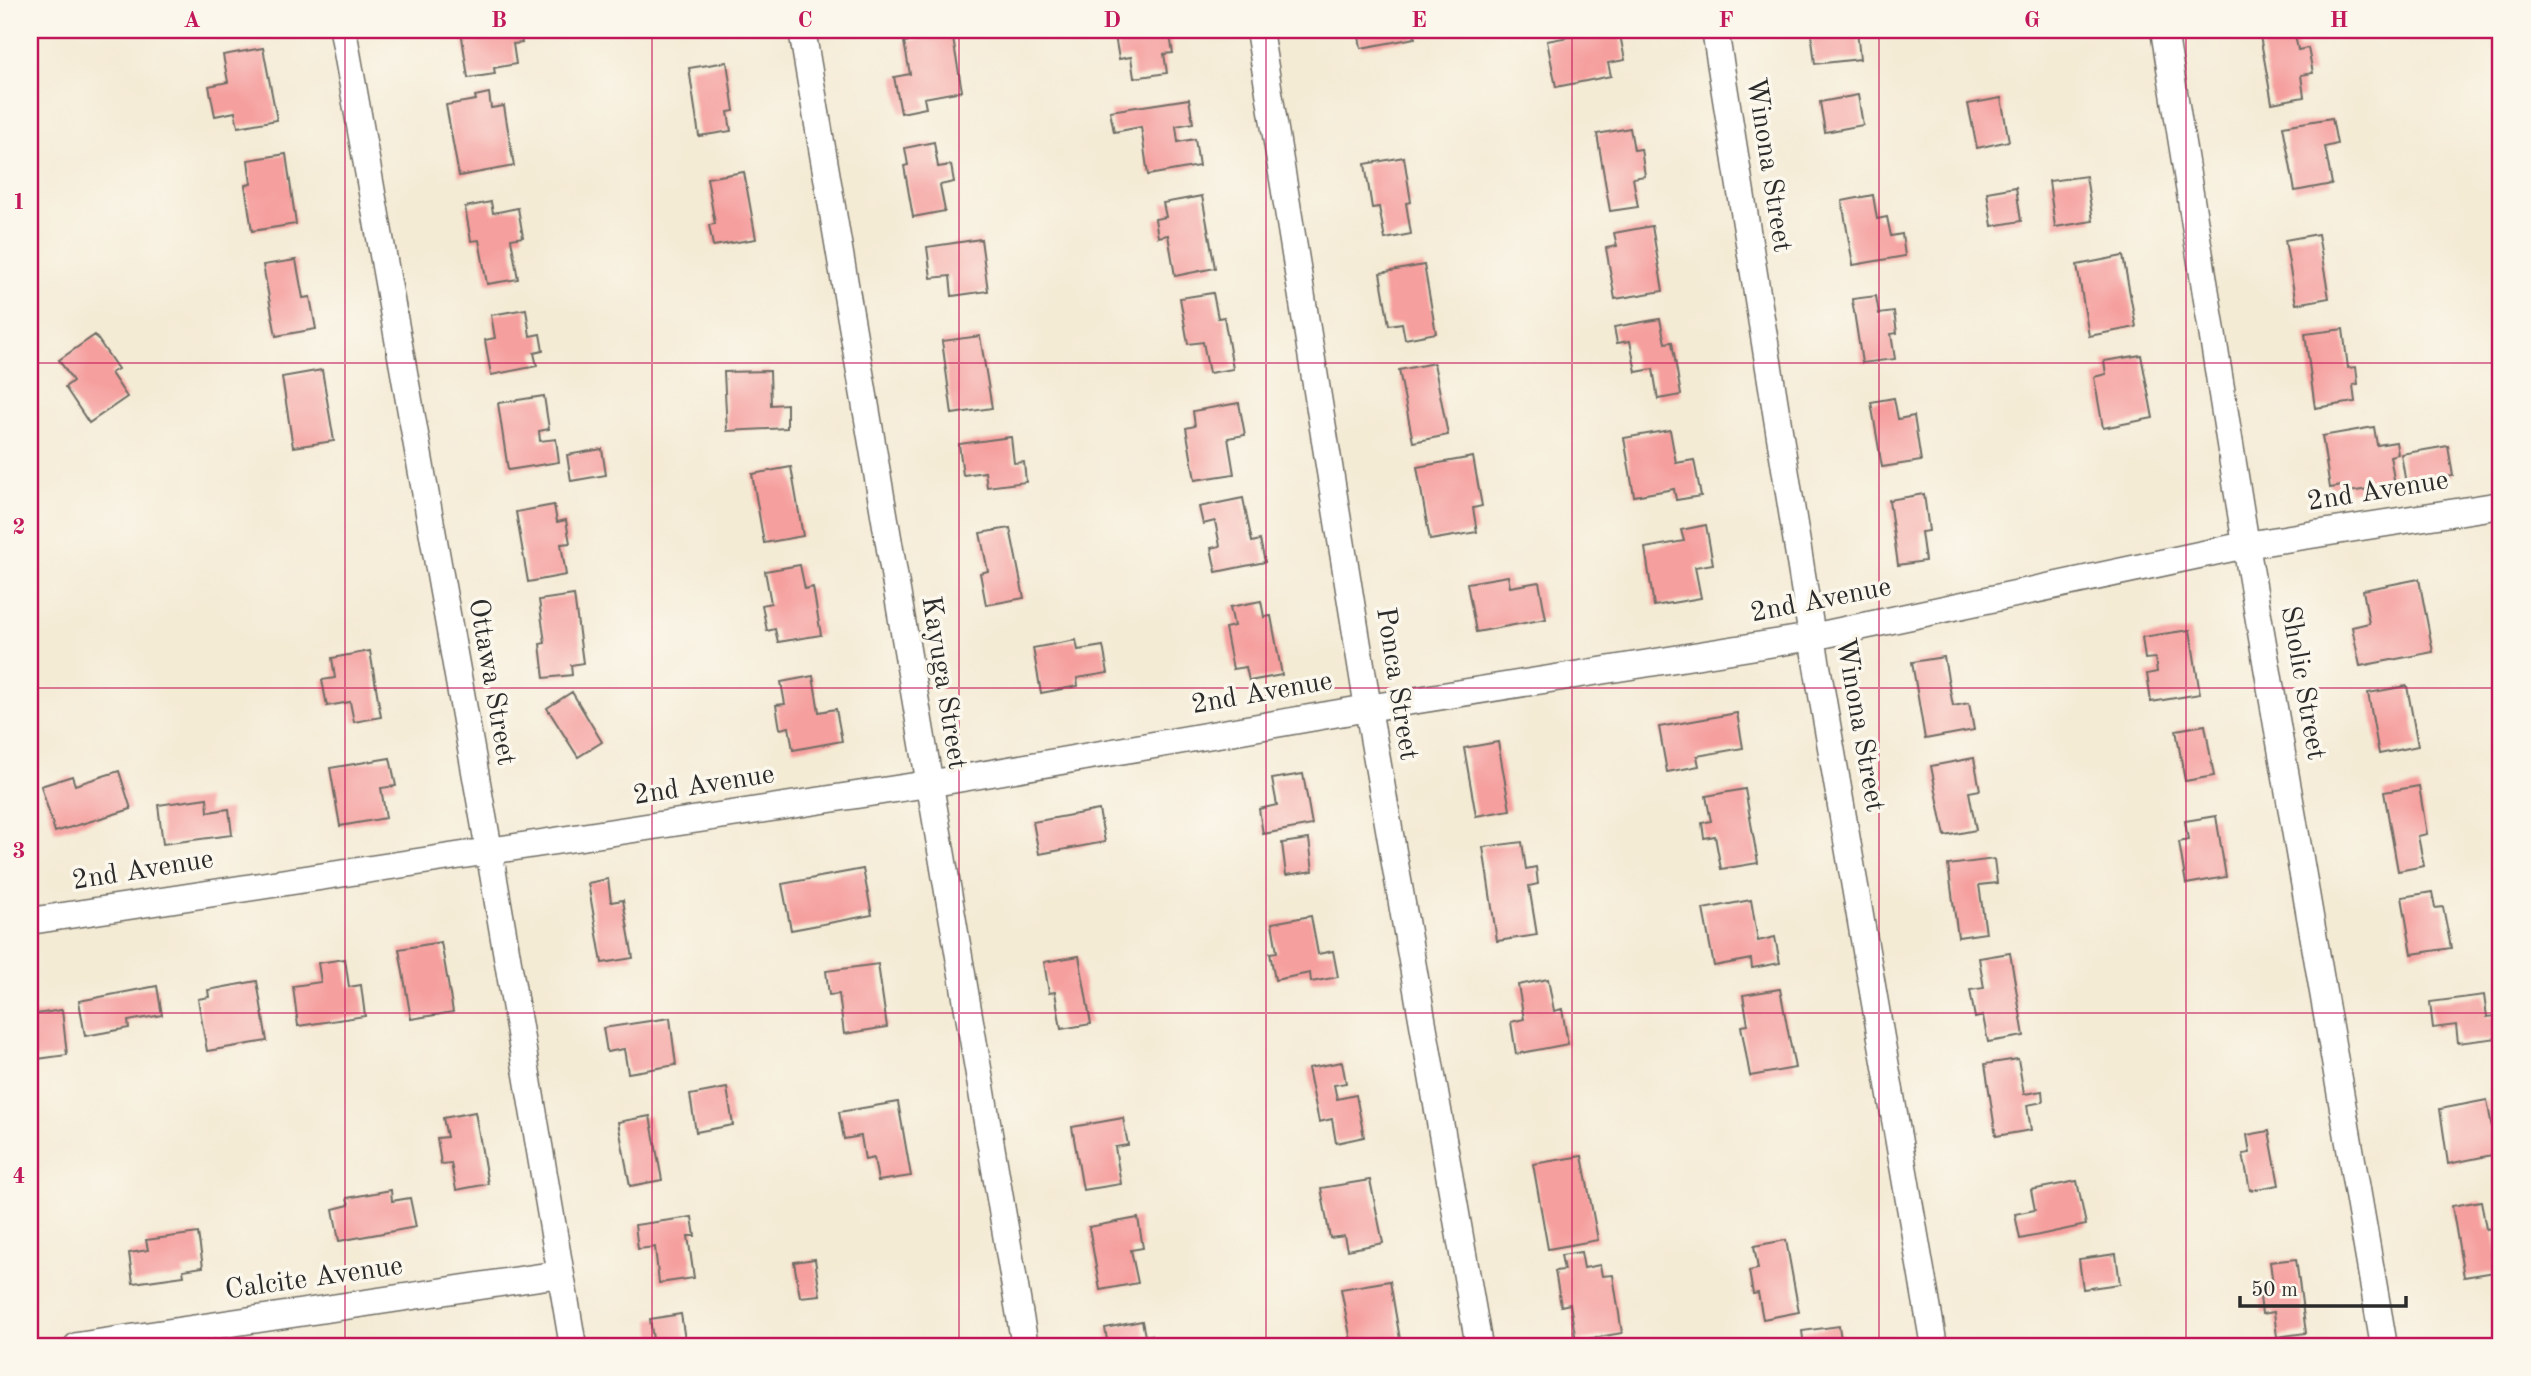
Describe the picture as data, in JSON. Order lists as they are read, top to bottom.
{
  "streets": {
    "street": [
      "Winona Street",
      "2nd Avenue",
      "Ottawa Street",
      "Kayuga Street",
      "Sholic Street",
      "Ponca Street",
      "Calcite Avenue"
    ]
  },
  "crossings": [
    ["Winona Street", "2nd Avenue"],
    ["2nd Avenue", "Ottawa Street"],
    ["2nd Avenue", "Kayuga Street"],
    ["2nd Avenue", "Sholic Street"],
    ["2nd Avenue", "Ponca Street"],
    ["Ottawa Street", "Calcite Avenue"]
  ],
  "scale_bar": "50 m",
  "grid": {
    "columns": [
      "A",
      "B",
      "C",
      "D",
      "E",
      "F",
      "G",
      "H"
    ],
    "rows": [
      "1",
      "2",
      "3",
      "4"
    ]
  }
}
